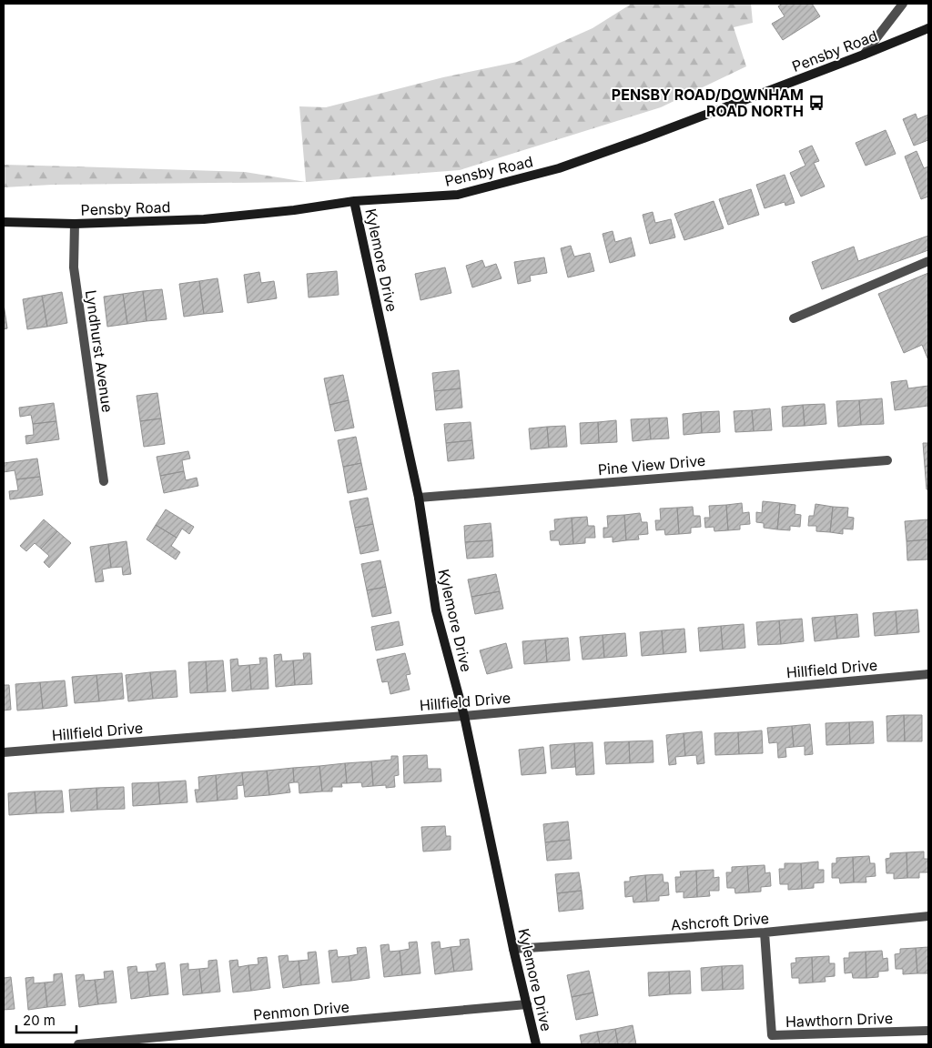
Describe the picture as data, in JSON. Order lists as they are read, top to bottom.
{
  "streets": {
    "main road": ["Pensby Road", "Kylemore Drive"],
    "street": [
      "Lyndhurst Avenue",
      "Pine View Drive",
      "Hillfield Drive",
      "Ashcroft Drive",
      "Penmon Drive",
      "Hawthorn Drive"
    ]
  },
  "crossings": [
    ["Pensby Road", "Kylemore Drive"],
    ["Pensby Road", "Lyndhurst Avenue"],
    ["Kylemore Drive", "Pine View Drive"],
    ["Kylemore Drive", "Hillfield Drive"],
    ["Kylemore Drive", "Ashcroft Drive"],
    ["Kylemore Drive", "Penmon Drive"],
    ["Ashcroft Drive", "Hawthorn Drive"]
  ],
  "places": {
    "bus stop": ["PENSBY ROAD/DOWNHAM ROAD NORTH"]
  },
  "scale_bar": "20 m"
}
